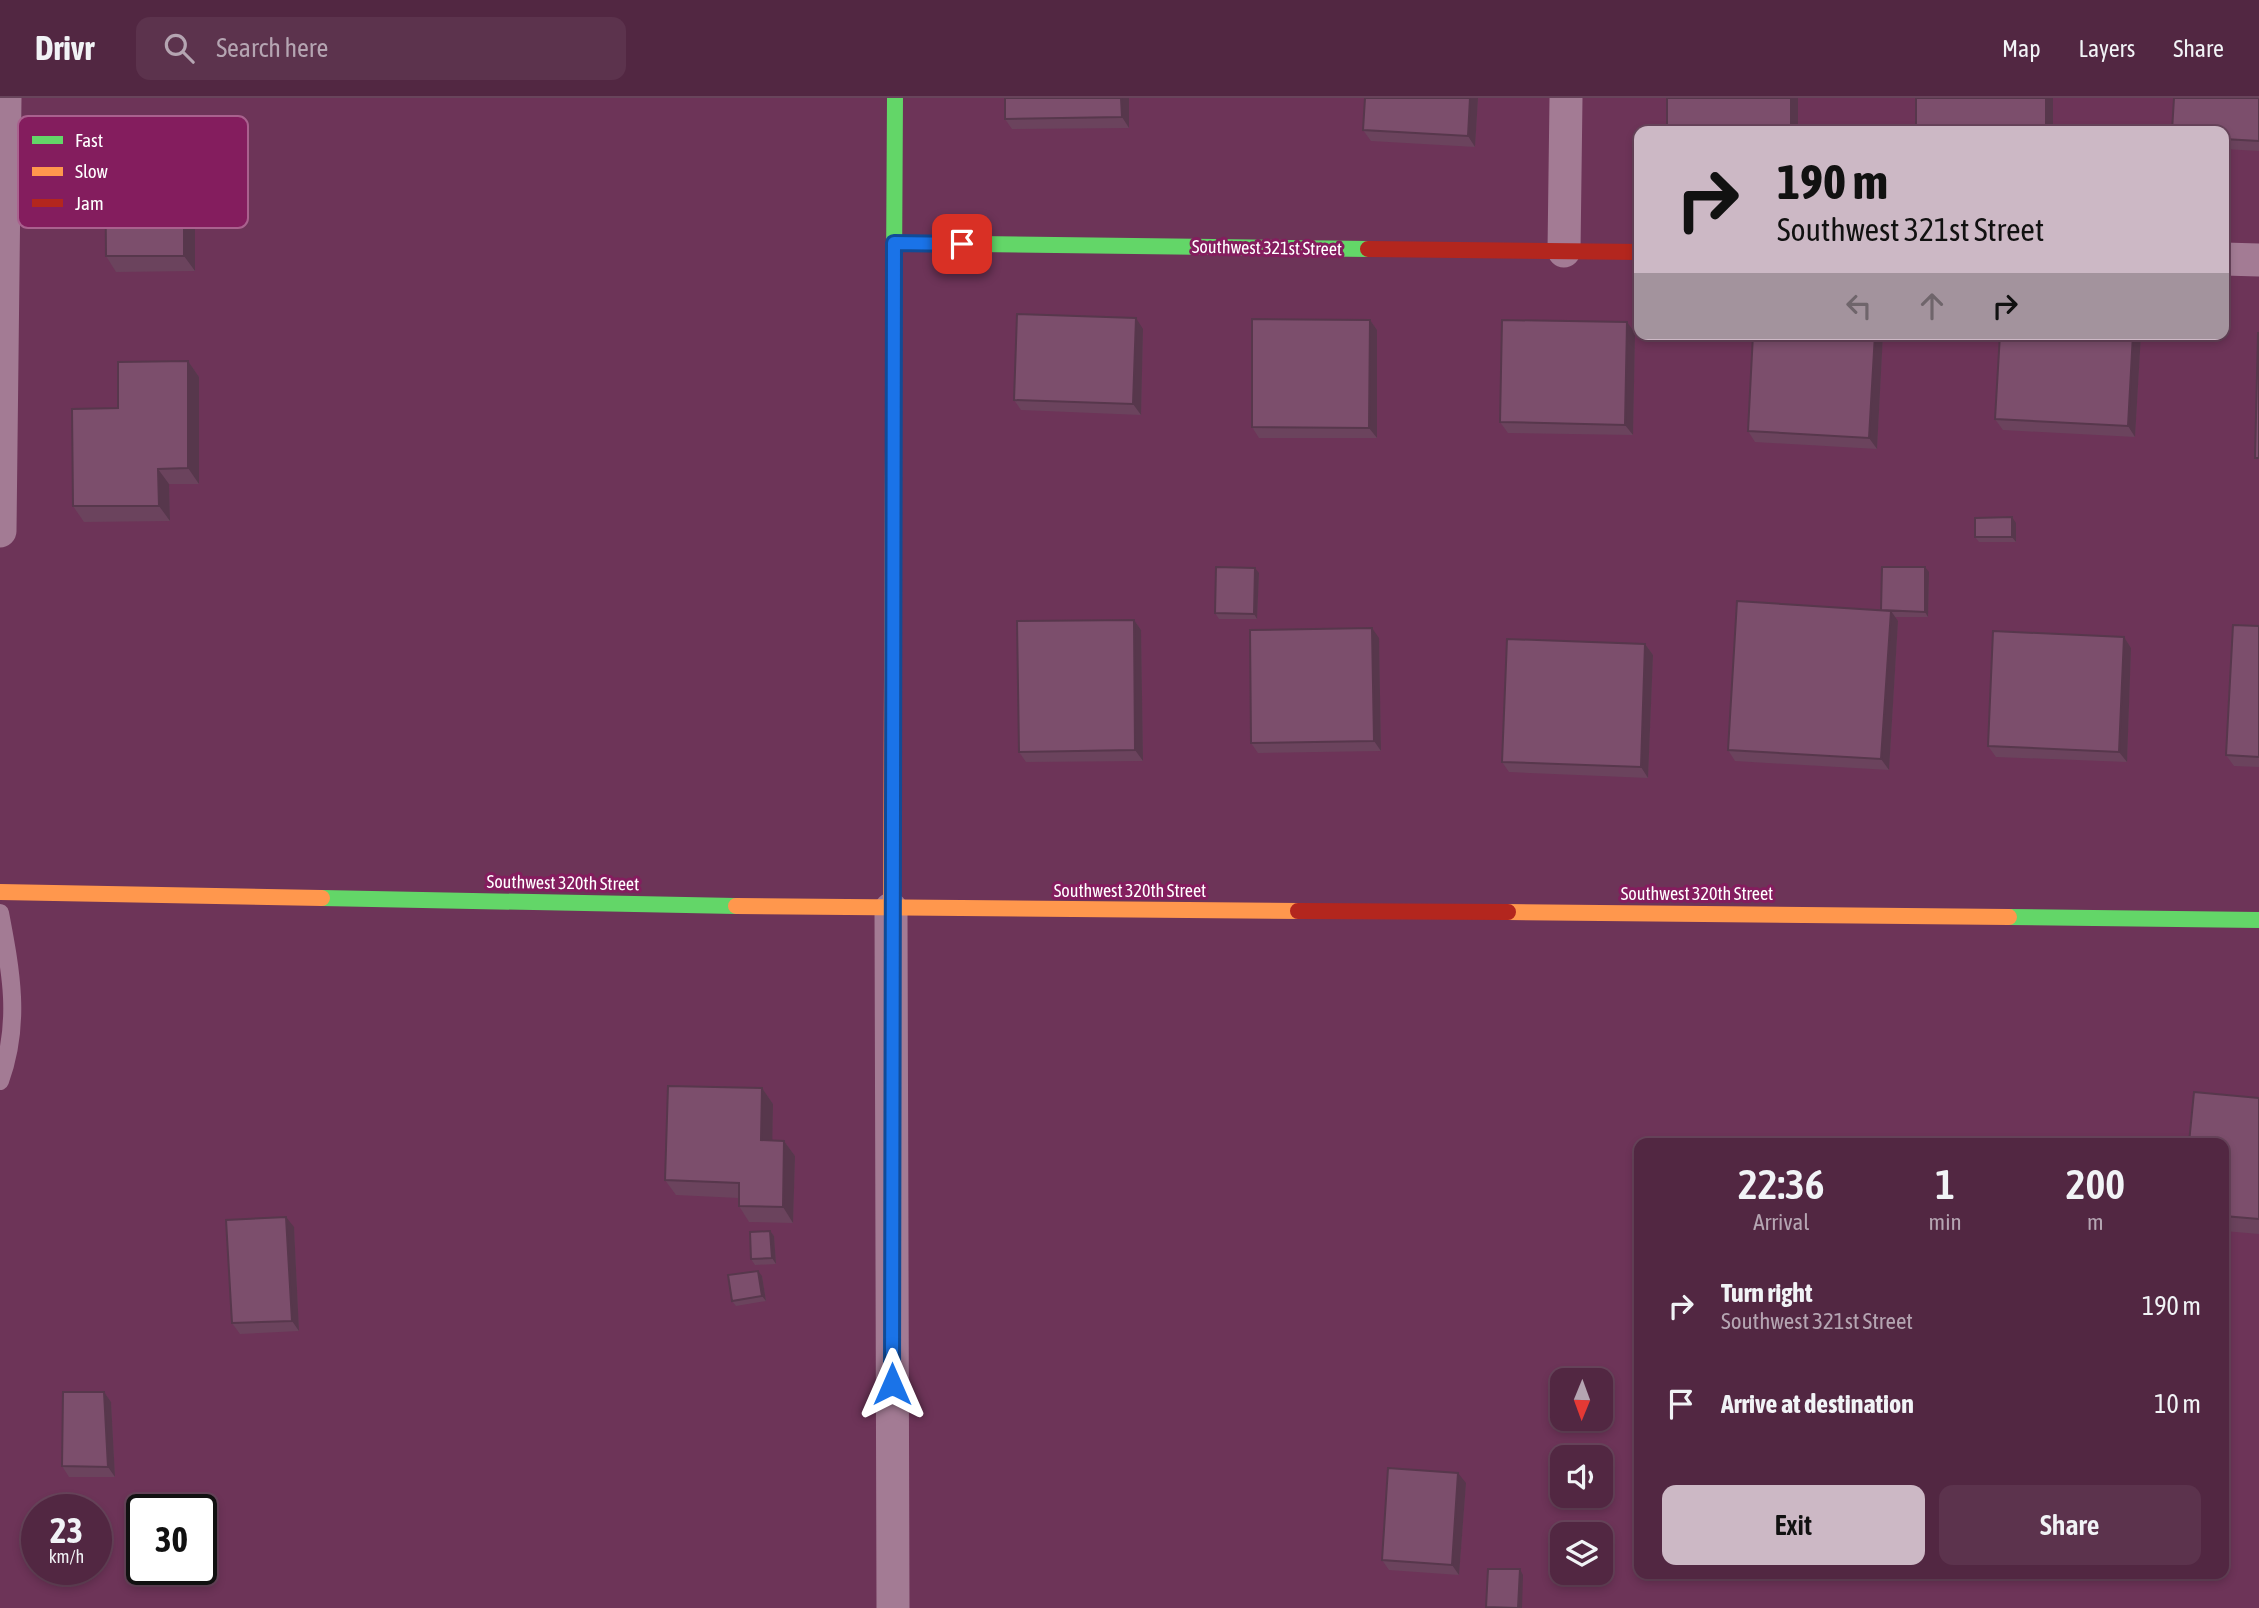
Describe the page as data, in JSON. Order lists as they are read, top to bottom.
{
  "streets": {
    "street": ["Southwest 321st Street", "Southwest 320th Street"]
  },
  "legend": ["Fast", "Slow", "Jam"],
  "north": "bottom",
  "page": {
    "header": "Drivr",
    "search": "Search here",
    "nav": ["Map", "Layers", "Share"],
    "turn": ["190 m", "Southwest 321st Street"],
    "eta": [
      "22:36",
      "Arrival",
      "1",
      "min",
      "200",
      "m"
    ],
    "list": [
      {
        "name": "Turn right",
        "note": "Southwest 321st Street",
        "value": "190 m"
      },
      {
        "name": "Arrive at destination",
        "value": "10 m"
      }
    ],
    "buttons": ["Exit", "Share"],
    "speed": "23 km/h",
    "limit": "30"
  }
}
